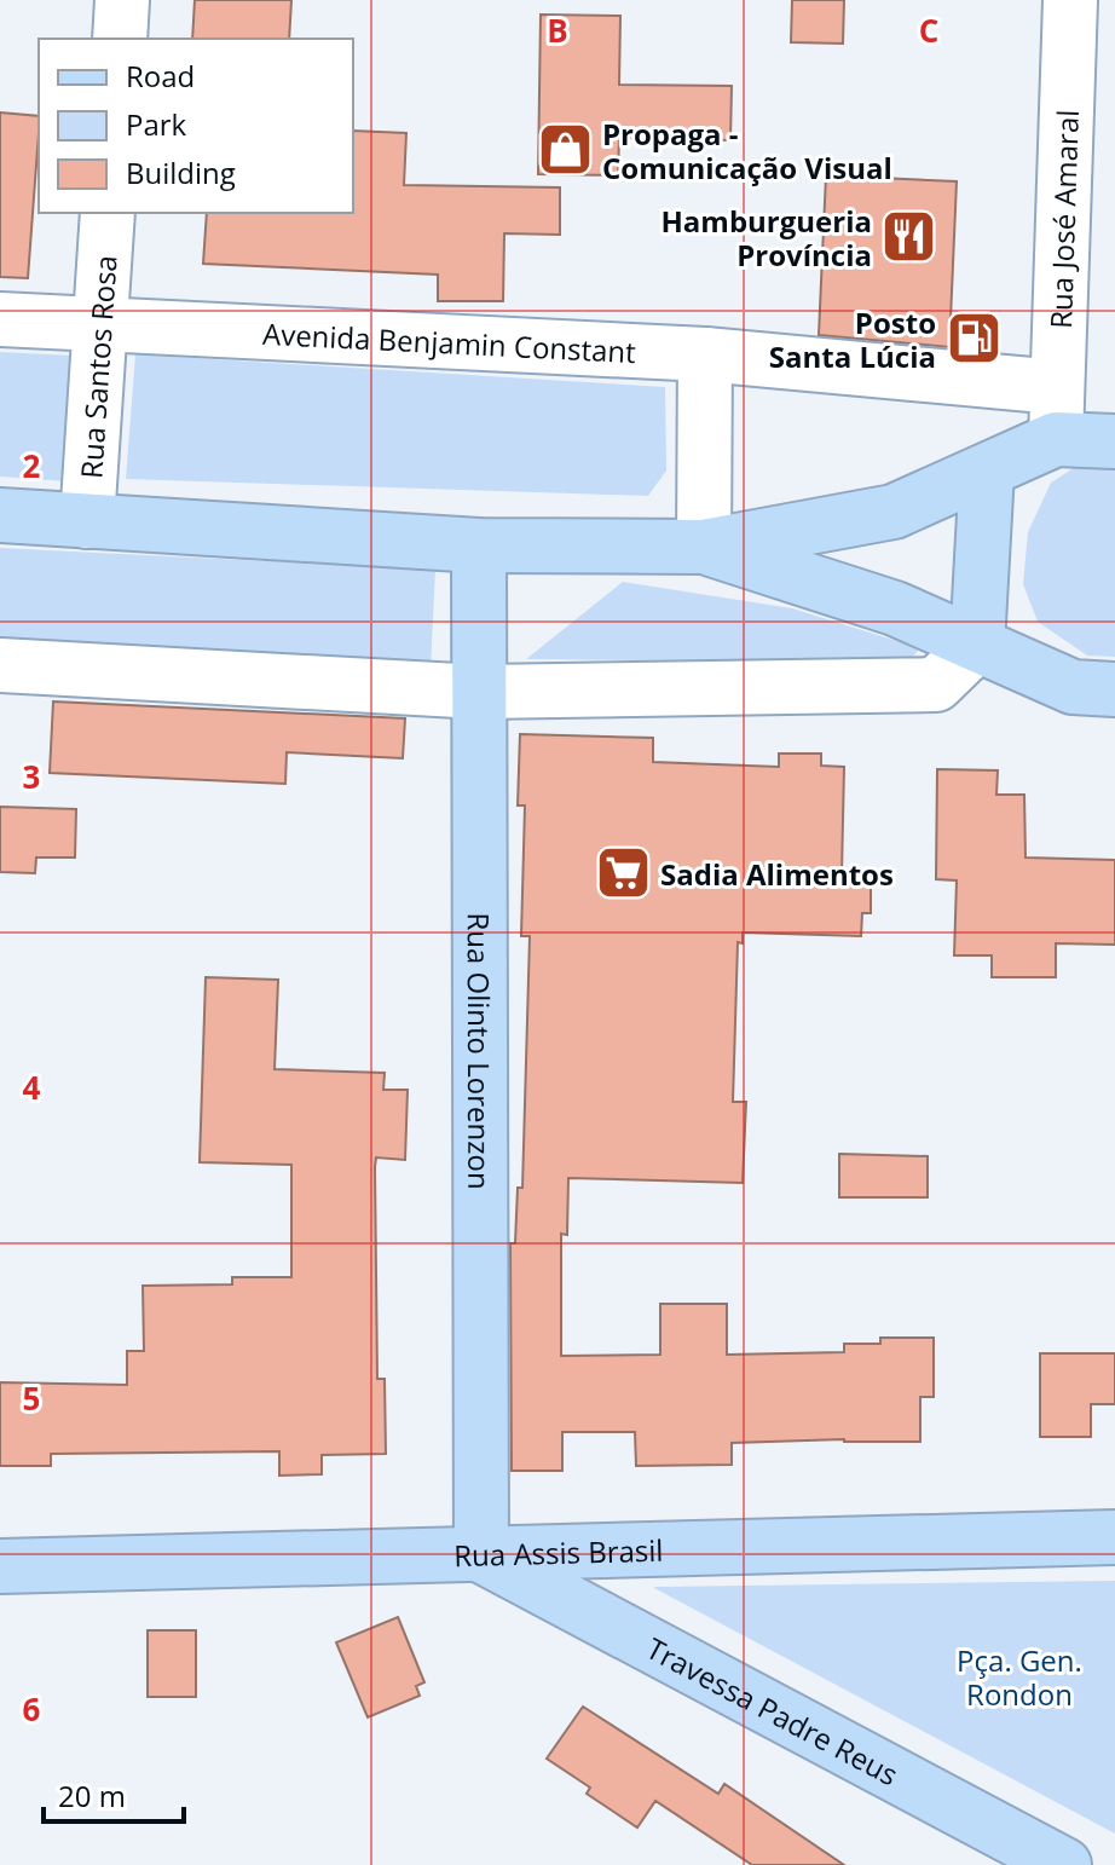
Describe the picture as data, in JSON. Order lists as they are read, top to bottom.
{
  "streets": {
    "street": [
      "Rua José Amaral",
      "Avenida Benjamin Constant",
      "Rua Santos Rosa",
      "Rua Olinto Lorenzon",
      "Rua Assis Brasil",
      "Travessa Padre Reus"
    ]
  },
  "crossings": [
    ["Rua José Amaral", "Avenida Benjamin Constant"],
    ["Avenida Benjamin Constant", "Rua Santos Rosa"],
    ["Rua Olinto Lorenzon", "Rua Assis Brasil"],
    ["Rua Olinto Lorenzon", "Travessa Padre Reus"],
    ["Rua Assis Brasil", "Travessa Padre Reus"]
  ],
  "parks": ["Pça. Gen. Rondon"],
  "places": {
    "shop": ["Propaga - Comunicação Visual"],
    "restaurant": ["Hamburgueria Província"],
    "fuel station": ["Posto Santa Lúcia"],
    "supermarket": ["Sadia Alimentos"]
  },
  "legend": ["Road", "Park", "Building"],
  "scale_bar": "20 m",
  "grid": {
    "columns": ["B", "C"],
    "rows": [
      "2",
      "3",
      "4",
      "5",
      "6"
    ]
  }
}
